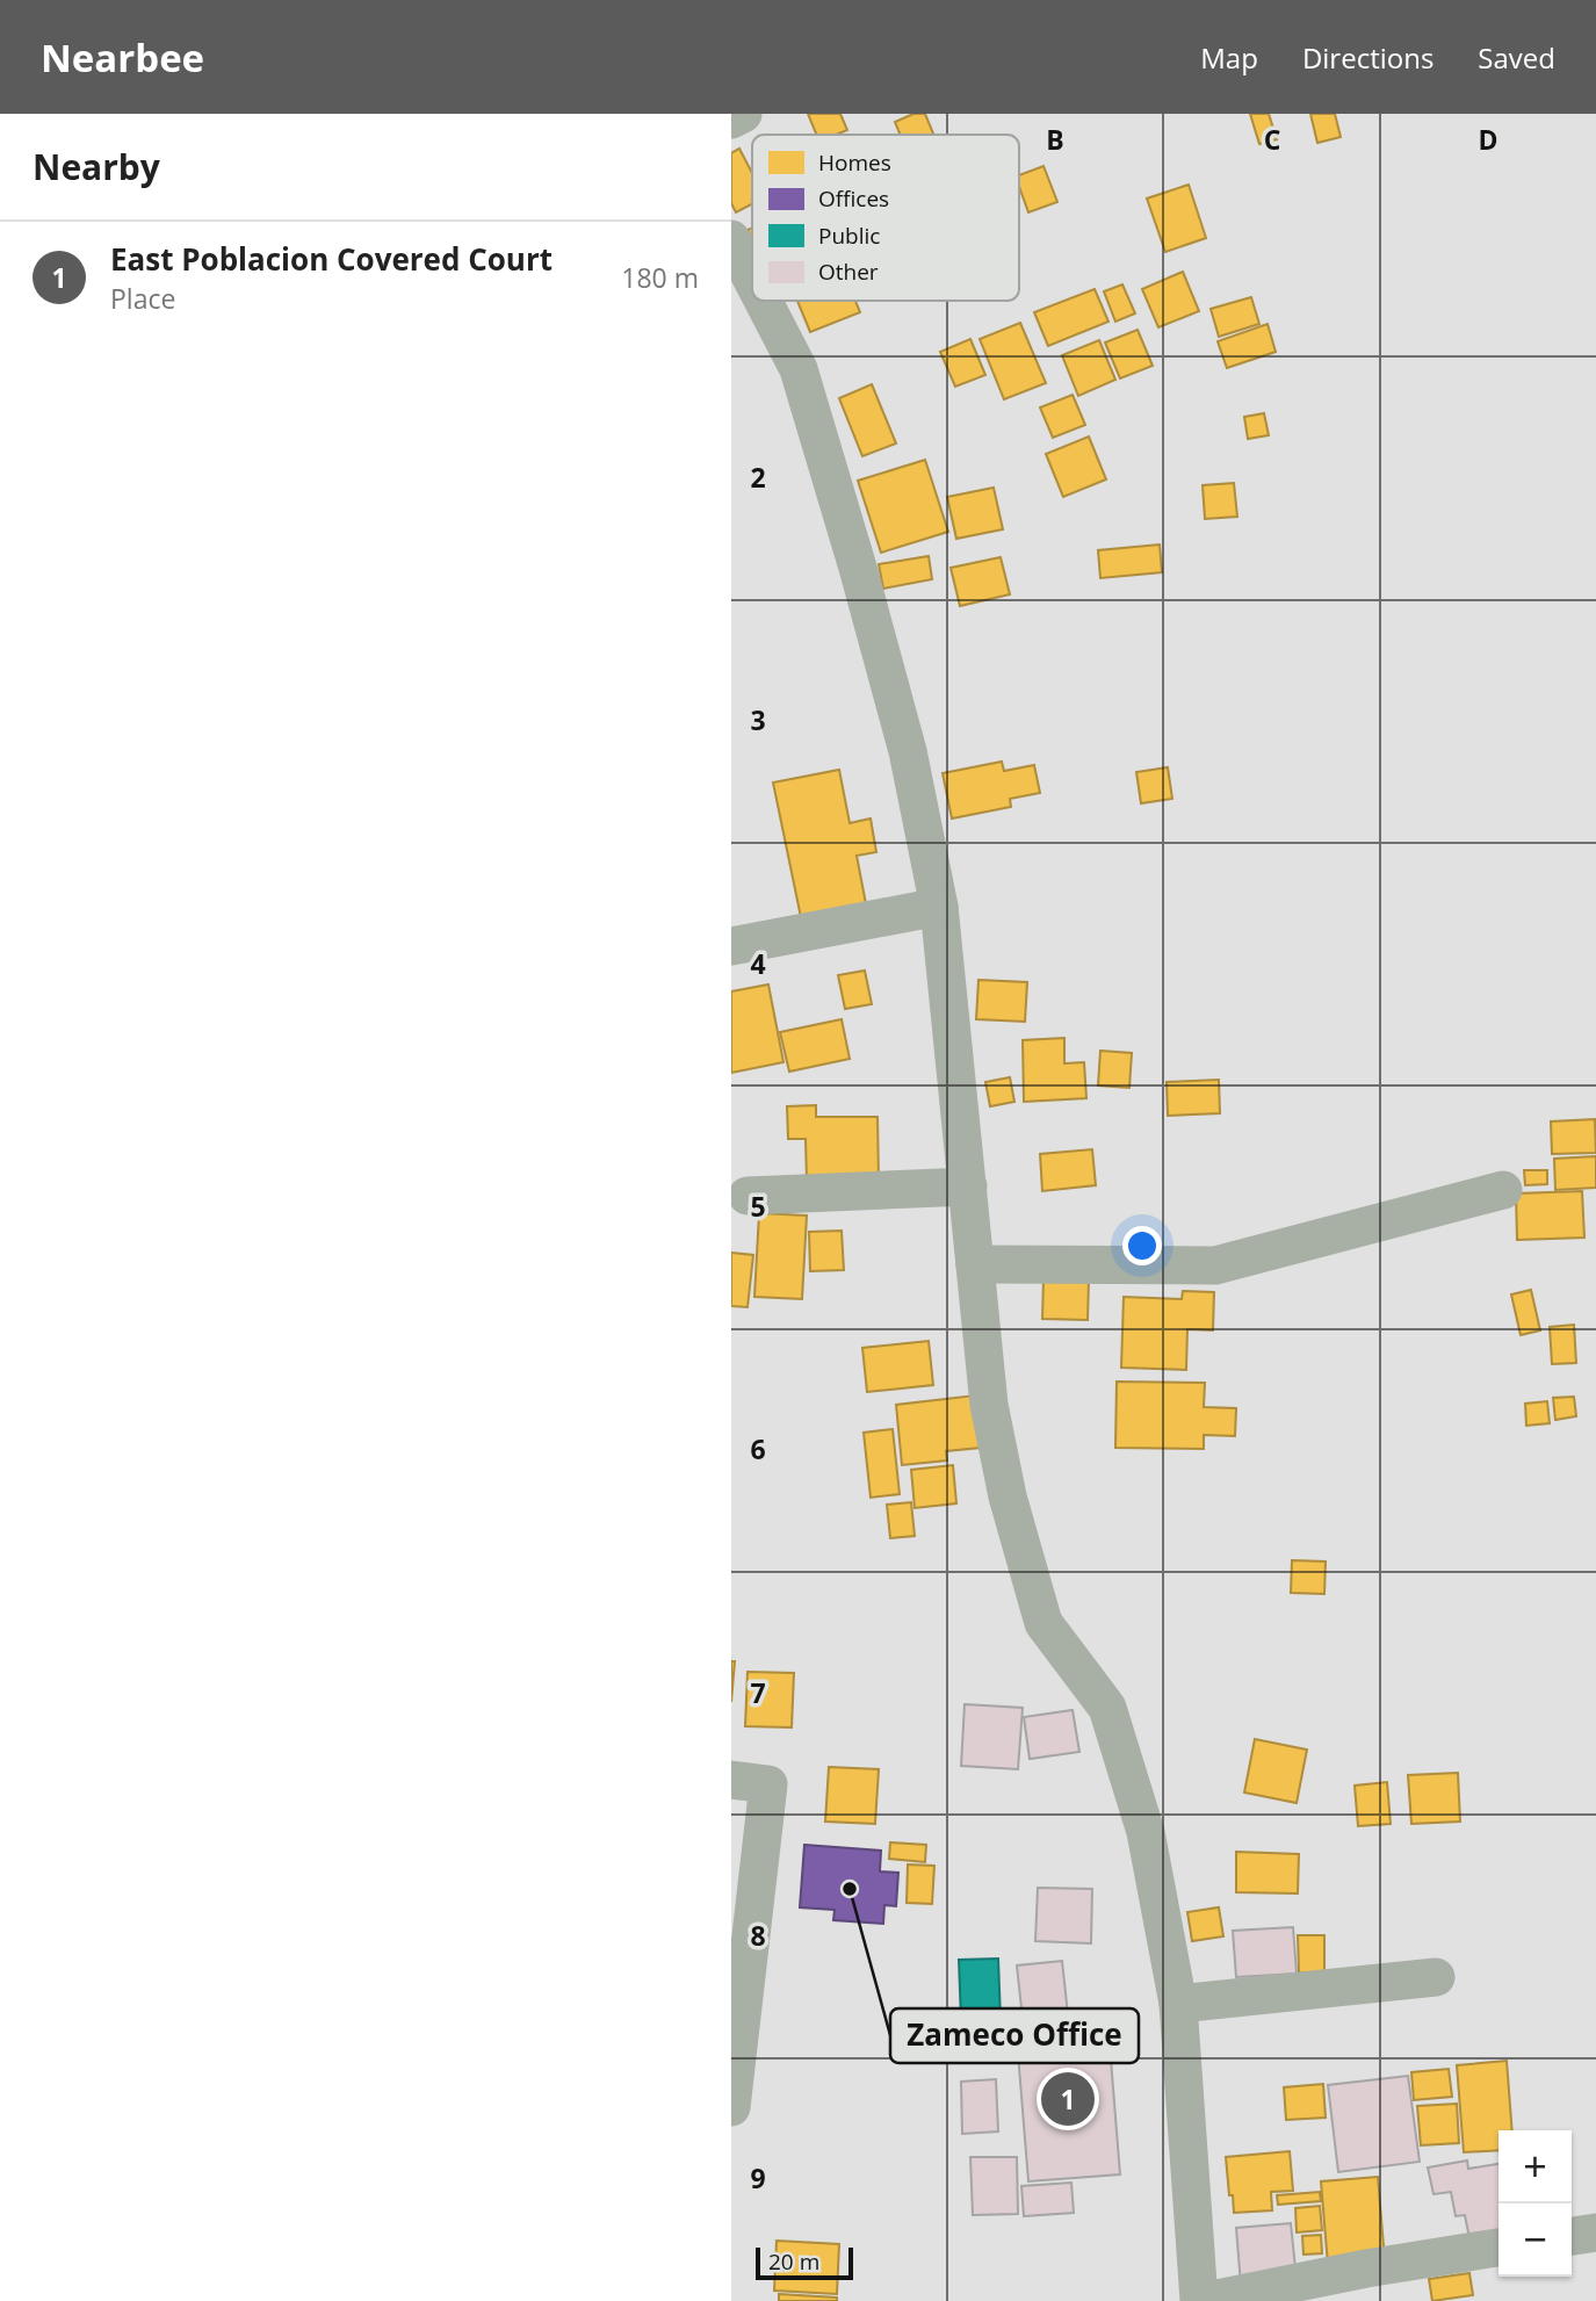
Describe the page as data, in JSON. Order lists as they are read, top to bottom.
{
  "places": ["Zameco Office"],
  "legend": [
    "Homes",
    "Offices",
    "Public",
    "Other"
  ],
  "scale_bar": "20 m",
  "page": {
    "header": "Nearbee",
    "nav": ["Map", "Directions", "Saved"],
    "heading": "Nearby",
    "list": [
      {
        "mark": "1",
        "name": "East Poblacion Covered Court",
        "note": "Place",
        "value": "180 m"
      }
    ],
    "pins": "1",
    "map_buttons": ["+", "−"],
    "scale": "20 m"
  },
  "grid": {
    "columns": ["B", "C", "D"],
    "rows": [
      "2",
      "3",
      "4",
      "5",
      "6",
      "7",
      "8",
      "9"
    ]
  }
}
